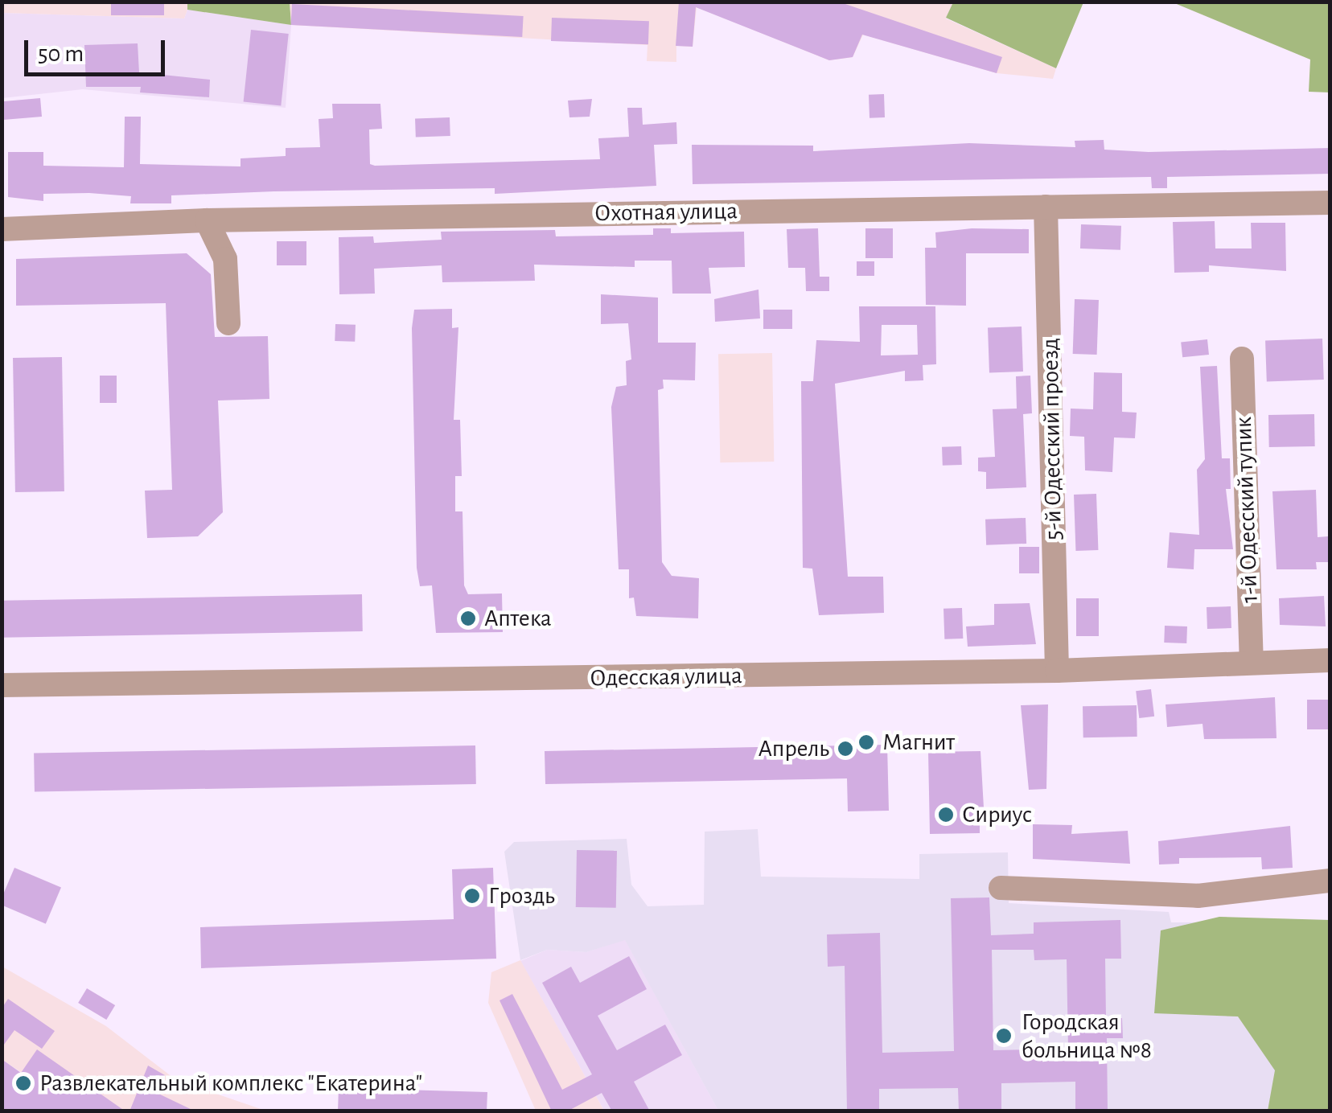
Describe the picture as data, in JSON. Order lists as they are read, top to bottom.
{
  "streets": {
    "street": [
      "Охотная улица",
      "5-й Одесский проезд",
      "1-й Одесский тупик",
      "Одесская улица"
    ]
  },
  "crossings": [
    ["Охотная улица", "5-й Одесский проезд"],
    ["5-й Одесский проезд", "Одесская улица"],
    ["1-й Одесский тупик", "Одесская улица"]
  ],
  "places": [
    "Аптека",
    "Магнит",
    "Апрель",
    "Сириус",
    "Гроздь",
    "Городская больница №8",
    "Развлекательный комплекс \"Екатерина\""
  ],
  "scale_bar": "50 m"
}
